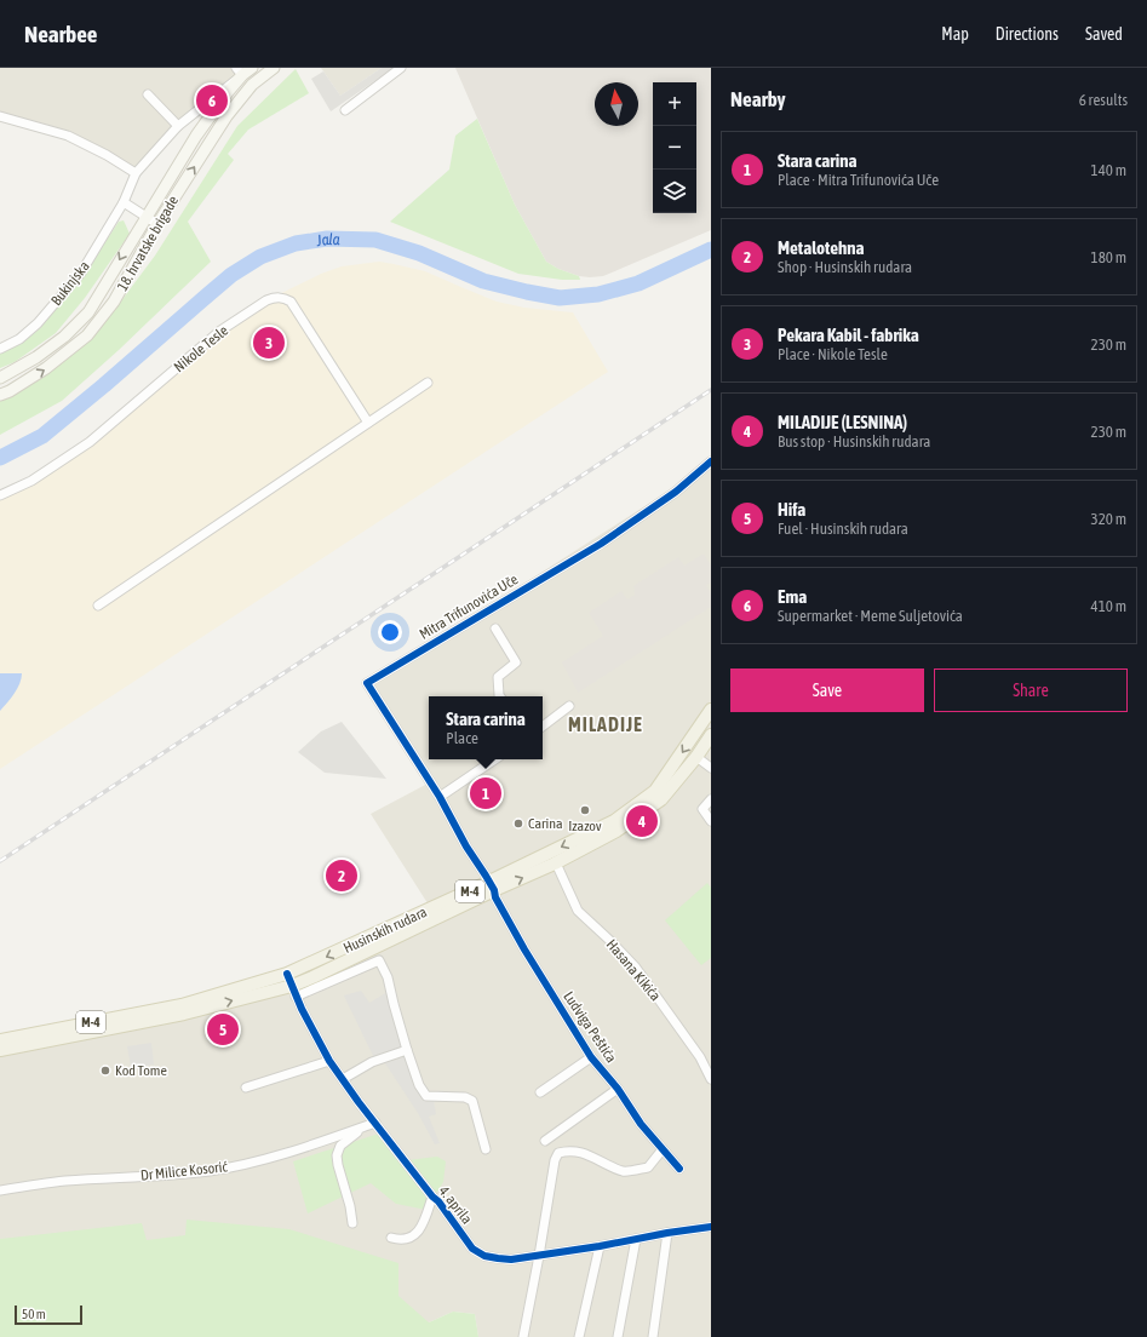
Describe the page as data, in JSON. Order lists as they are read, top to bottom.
{
  "streets": {
    "main road": ["18. hrvatske brigade", "M-4", "Husinskih rudara"],
    "street": [
      "Bukinjska",
      "Nikole Tesle",
      "Mitra Trifunovića Uče",
      "Hasana Kikića",
      "Ludviga Peštića",
      "Dr Milice Kosorić",
      "4. aprila"
    ]
  },
  "crossings": [
    ["18. hrvatske brigade", "Bukinjska"],
    ["Mitra Trifunovića Uče", "Husinskih rudara"],
    ["Mitra Trifunovića Uče", "Ludviga Peštića"],
    ["Husinskih rudara", "Hasana Kikića"],
    ["Husinskih rudara", "Ludviga Peštića"],
    ["Husinskih rudara", "4. aprila"],
    ["Dr Milice Kosorić", "4. aprila"]
  ],
  "districts": ["MILADIJE"],
  "water": ["Jala"],
  "places": ["Izazov", "Carina", "Kod Tome"],
  "scale_bar": "50 m",
  "north": "top",
  "page": {
    "header": "Nearbee",
    "nav": ["Map", "Directions", "Saved"],
    "heading": ["Nearby", "6 results"],
    "map_buttons": ["+", "−"],
    "pins": [
      "6",
      "3",
      "1",
      "4",
      "2",
      "5"
    ],
    "list": [
      {
        "mark": "1",
        "name": "Stara carina",
        "note": "Place · Mitra Trifunovića Uče",
        "value": "140 m"
      },
      {
        "mark": "2",
        "name": "Metalotehna",
        "note": "Shop · Husinskih rudara",
        "value": "180 m"
      },
      {
        "mark": "3",
        "name": "Pekara Kabil - fabrika",
        "note": "Place · Nikole Tesle",
        "value": "230 m"
      },
      {
        "mark": "4",
        "name": "MILADIJE (LESNINA)",
        "note": "Bus stop · Husinskih rudara",
        "value": "230 m"
      },
      {
        "mark": "5",
        "name": "Hifa",
        "note": "Fuel · Husinskih rudara",
        "value": "320 m"
      },
      {
        "mark": "6",
        "name": "Ema",
        "note": "Supermarket · Meme Suljetovića",
        "value": "410 m"
      }
    ],
    "buttons": ["Save", "Share"],
    "popup": ["Stara carina", "Place"],
    "scale": "50 m"
  }
}
